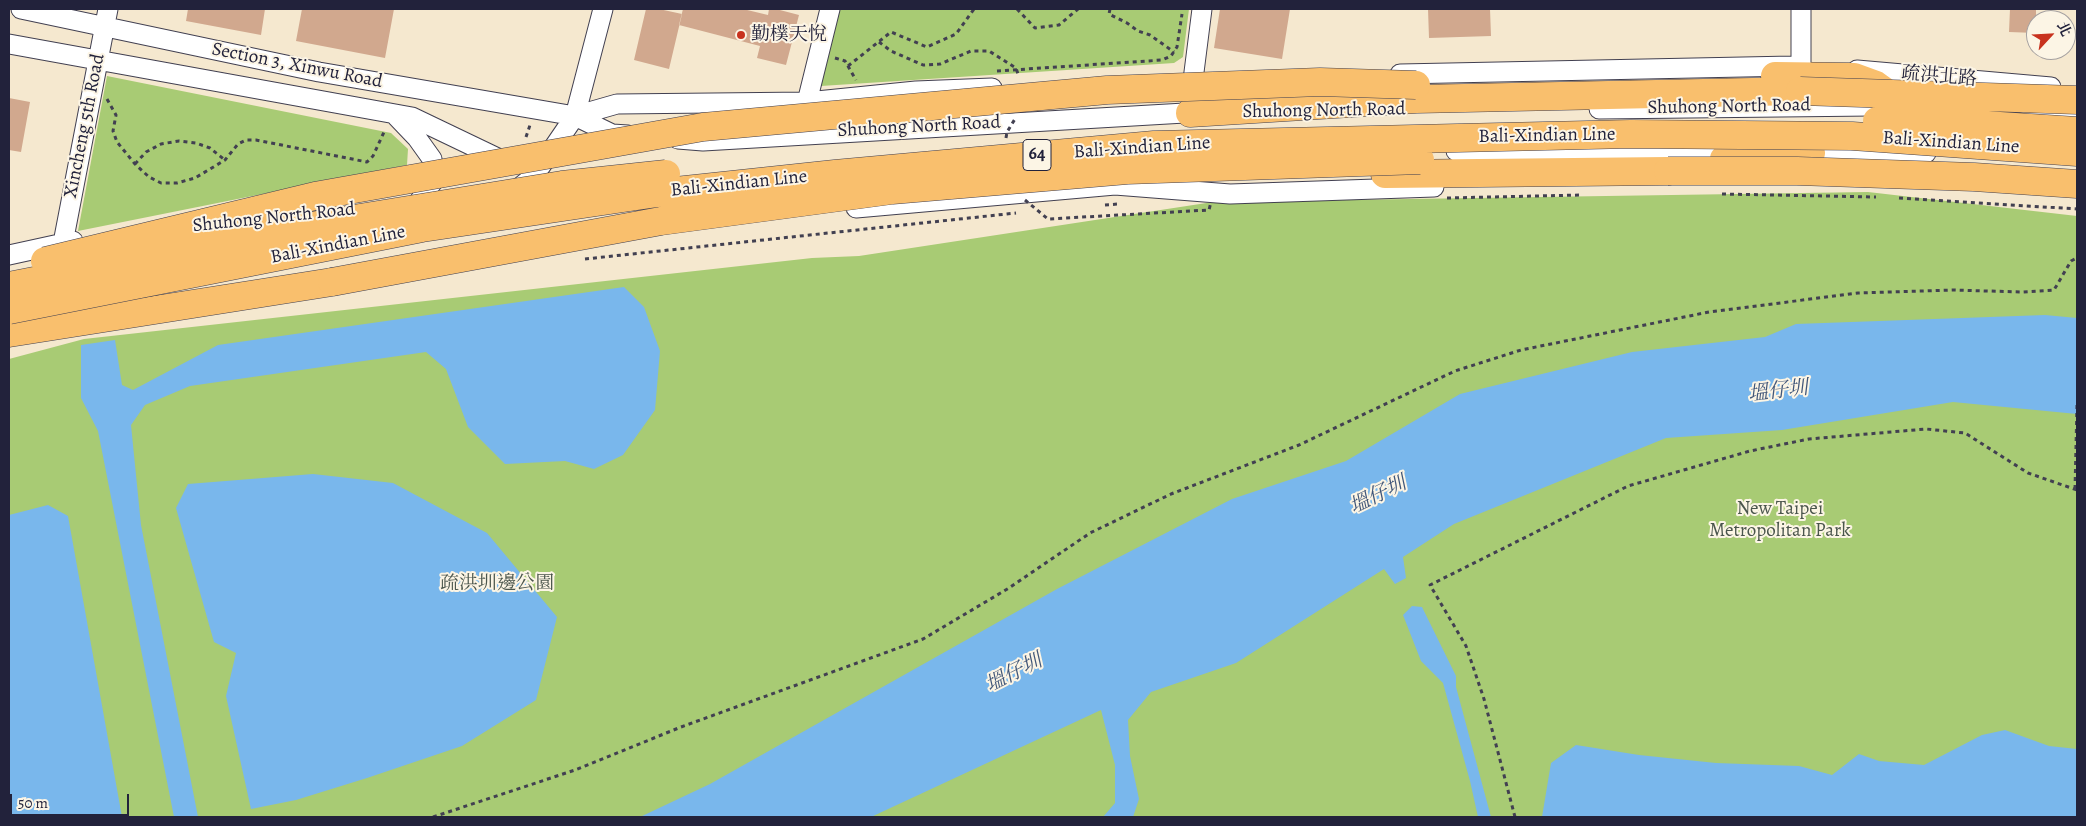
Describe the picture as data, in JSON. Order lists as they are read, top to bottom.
{
  "streets": {
    "highway": ["Bali-Xindian Line", "64"],
    "street": [
      "Section 3, Xinwu Road",
      "疏洪北路",
      "Shuhong North Road",
      "Xincheng 5th Road"
    ]
  },
  "crossings": [
    ["Section 3, Xinwu Road", "Shuhong North Road"],
    ["Section 3, Xinwu Road", "Xincheng 5th Road"],
    ["疏洪北路", "Shuhong North Road"],
    ["Shuhong North Road", "Xincheng 5th Road"]
  ],
  "water": ["塭仔圳"],
  "parks": ["New Taipei Metropolitan Park", "疏洪圳邊公園"],
  "places": ["勤樸天悅"],
  "scale_bar": "50 m",
  "north": "top right"
}
